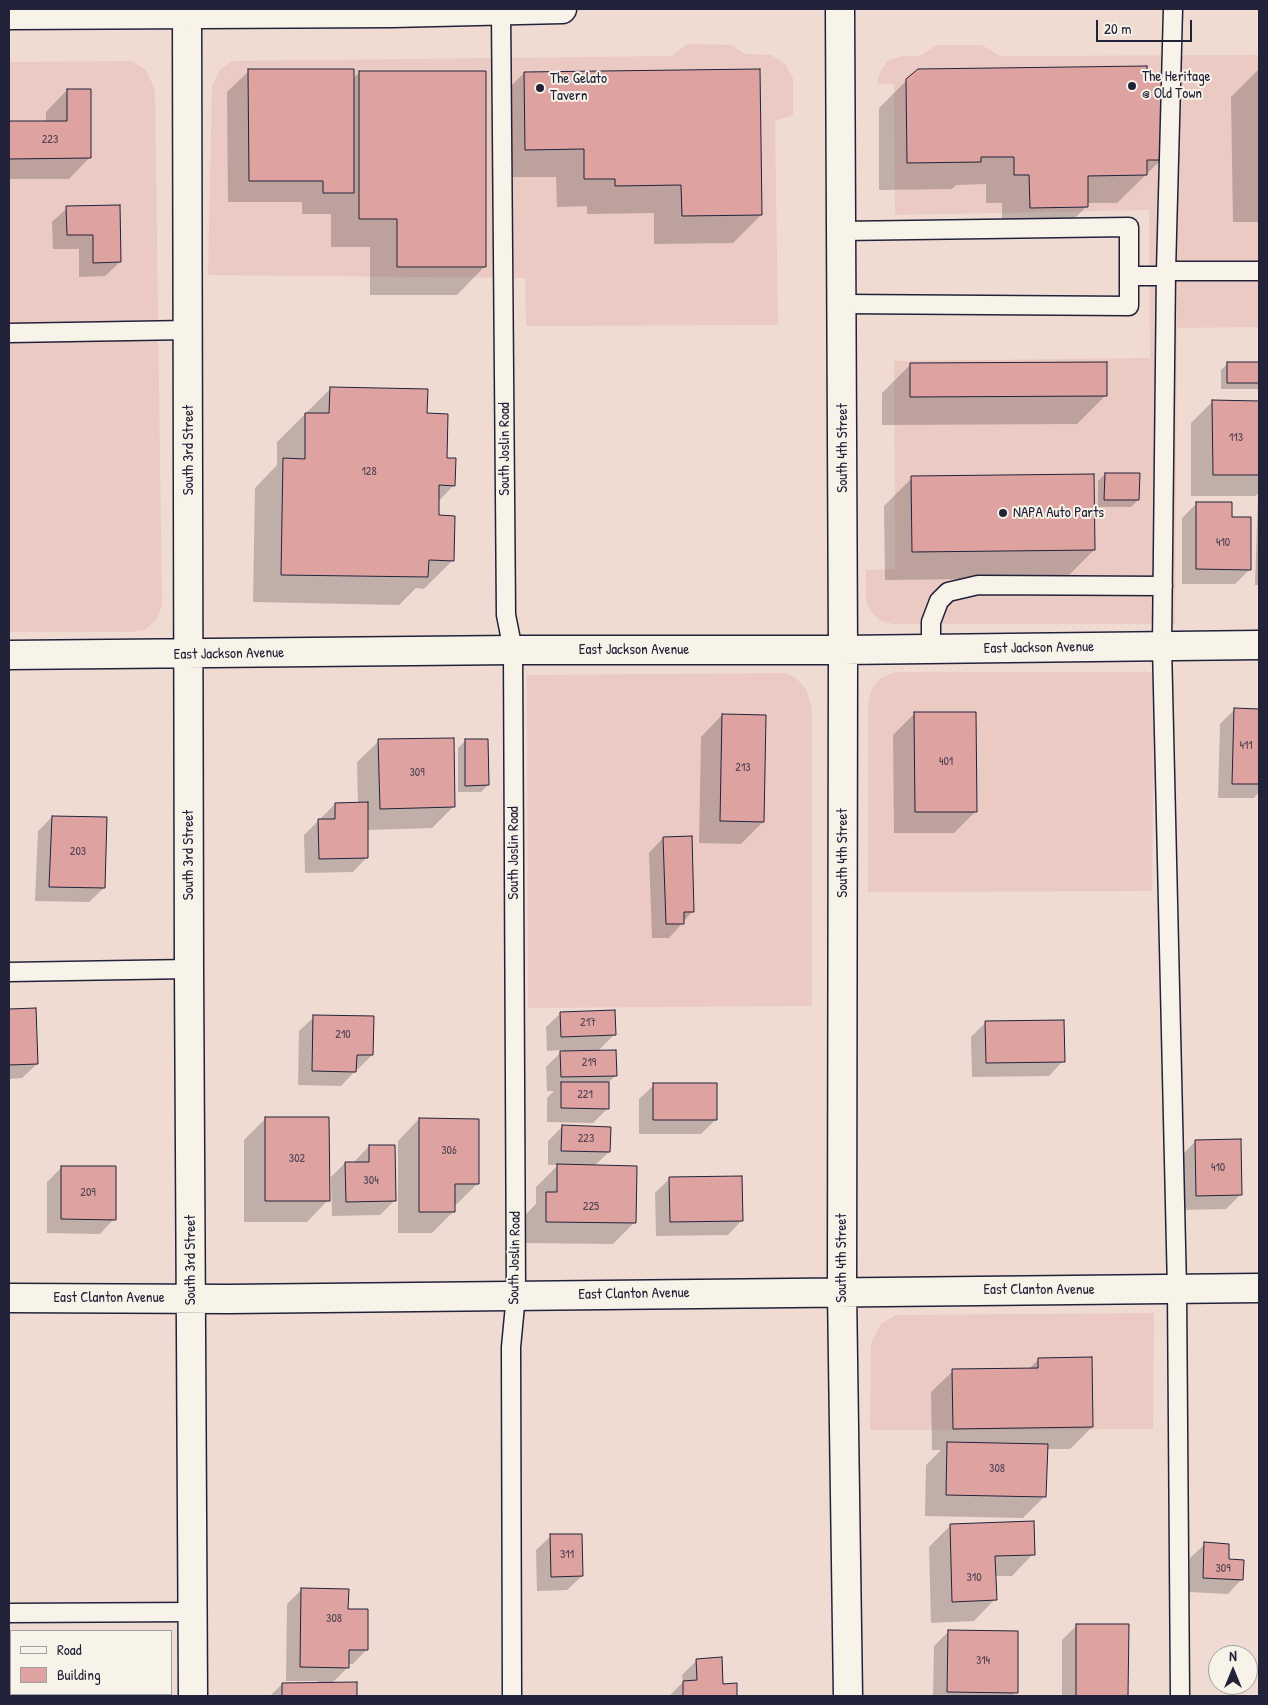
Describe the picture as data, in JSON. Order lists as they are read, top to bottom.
{
  "streets": {
    "street": [
      "South 4th Street",
      "South 3rd Street",
      "East Jackson Avenue",
      "East Clanton Avenue"
    ],
    "lane": ["South Joslin Road"]
  },
  "crossings": [
    ["South 4th Street", "East Jackson Avenue"],
    ["South 4th Street", "East Clanton Avenue"],
    ["South Joslin Road", "East Jackson Avenue"],
    ["South Joslin Road", "East Clanton Avenue"],
    ["South 3rd Street", "East Jackson Avenue"],
    ["South 3rd Street", "East Clanton Avenue"]
  ],
  "places": ["The Heritage @ Old Town", "The Gelato Tavern", "NAPA Auto Parts"],
  "house_numbers": [
    "223",
    "113",
    "128",
    "410",
    "411",
    "401",
    "213",
    "309",
    "203",
    "217",
    "210",
    "219",
    "221",
    "223",
    "306",
    "302",
    "410",
    "304",
    "209",
    "225",
    "308",
    "311",
    "309",
    "310",
    "308",
    "314"
  ],
  "legend": ["Road", "Building"],
  "scale_bar": "20 m",
  "north": "top"
}
